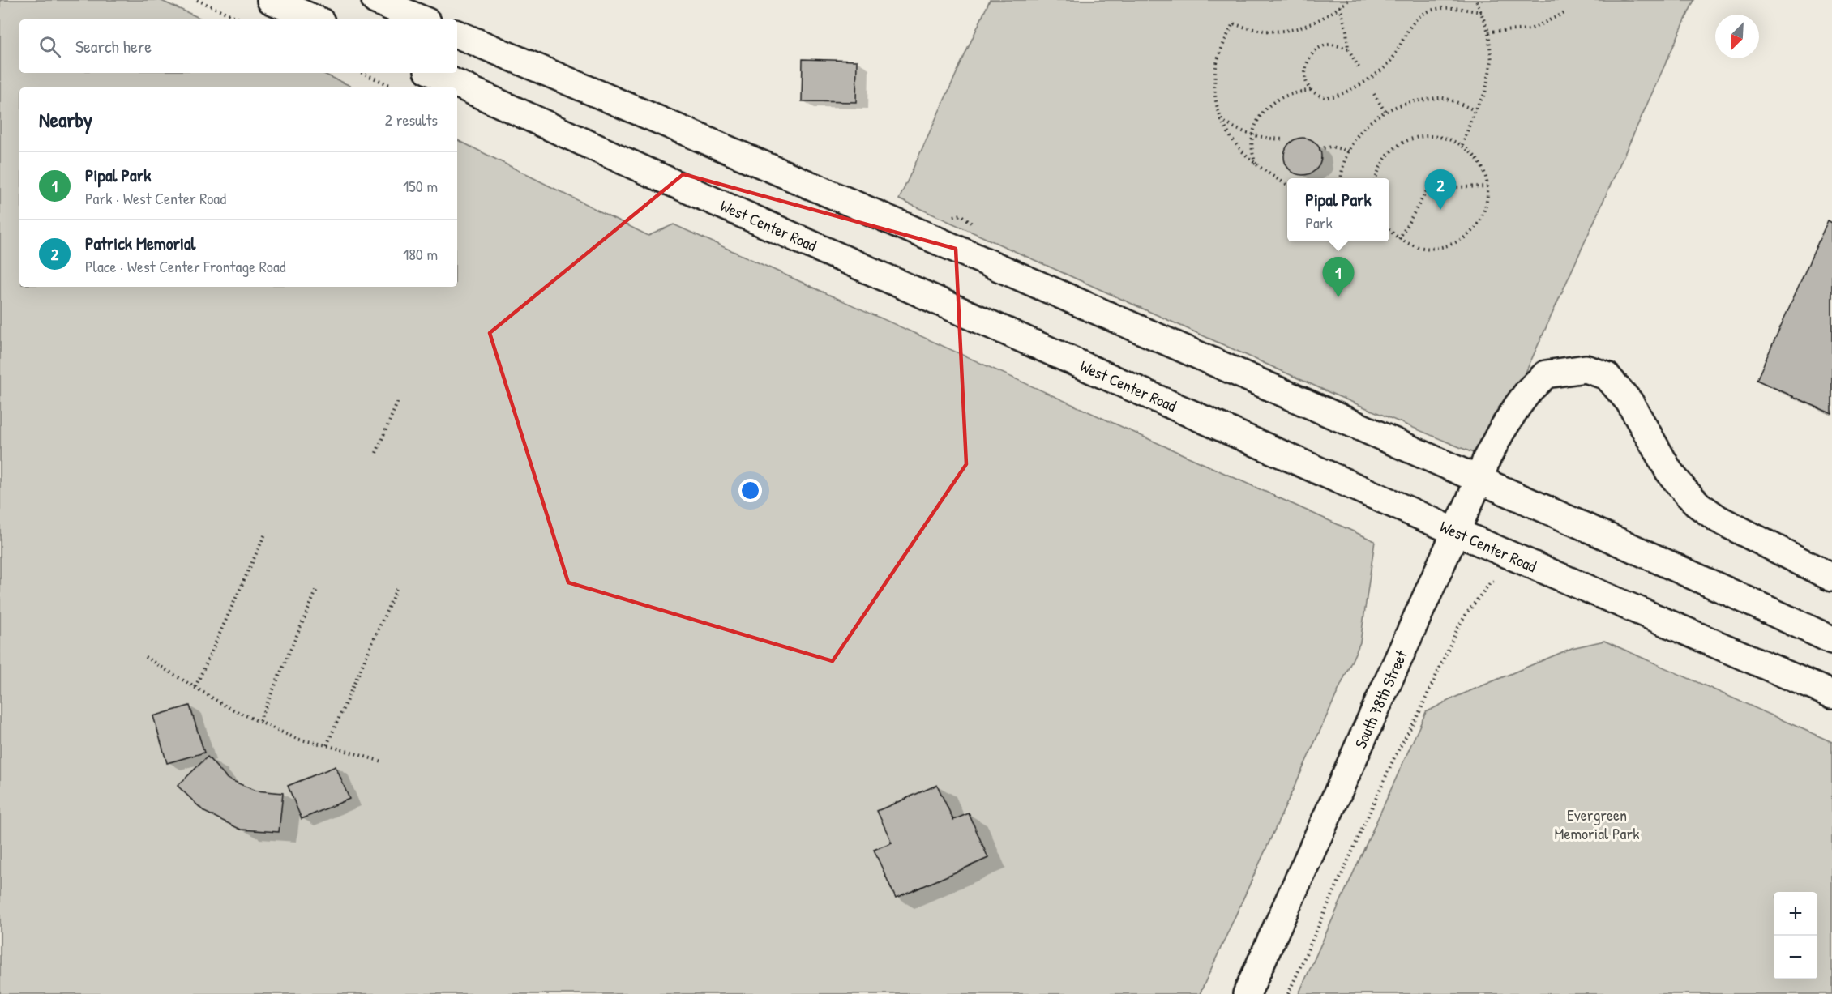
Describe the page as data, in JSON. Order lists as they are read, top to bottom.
{
  "streets": {
    "main road": ["West Center Road", "South 78th Street"]
  },
  "crossings": [
    ["West Center Road", "South 78th Street"]
  ],
  "parks": ["Evergreen Memorial Park"],
  "north": "bottom left",
  "page": {
    "search": "Search here",
    "heading": ["Nearby", "2 results"],
    "list": [
      {
        "mark": "1",
        "name": "Pipal Park",
        "note": "Park · West Center Road",
        "value": "150 m"
      },
      {
        "mark": "2",
        "name": "Patrick Memorial",
        "note": "Place · West Center Frontage Road",
        "value": "180 m"
      }
    ],
    "pins": ["2", "1"],
    "popup": ["Pipal Park", "Park"],
    "map_buttons": ["+", "−"]
  }
}
